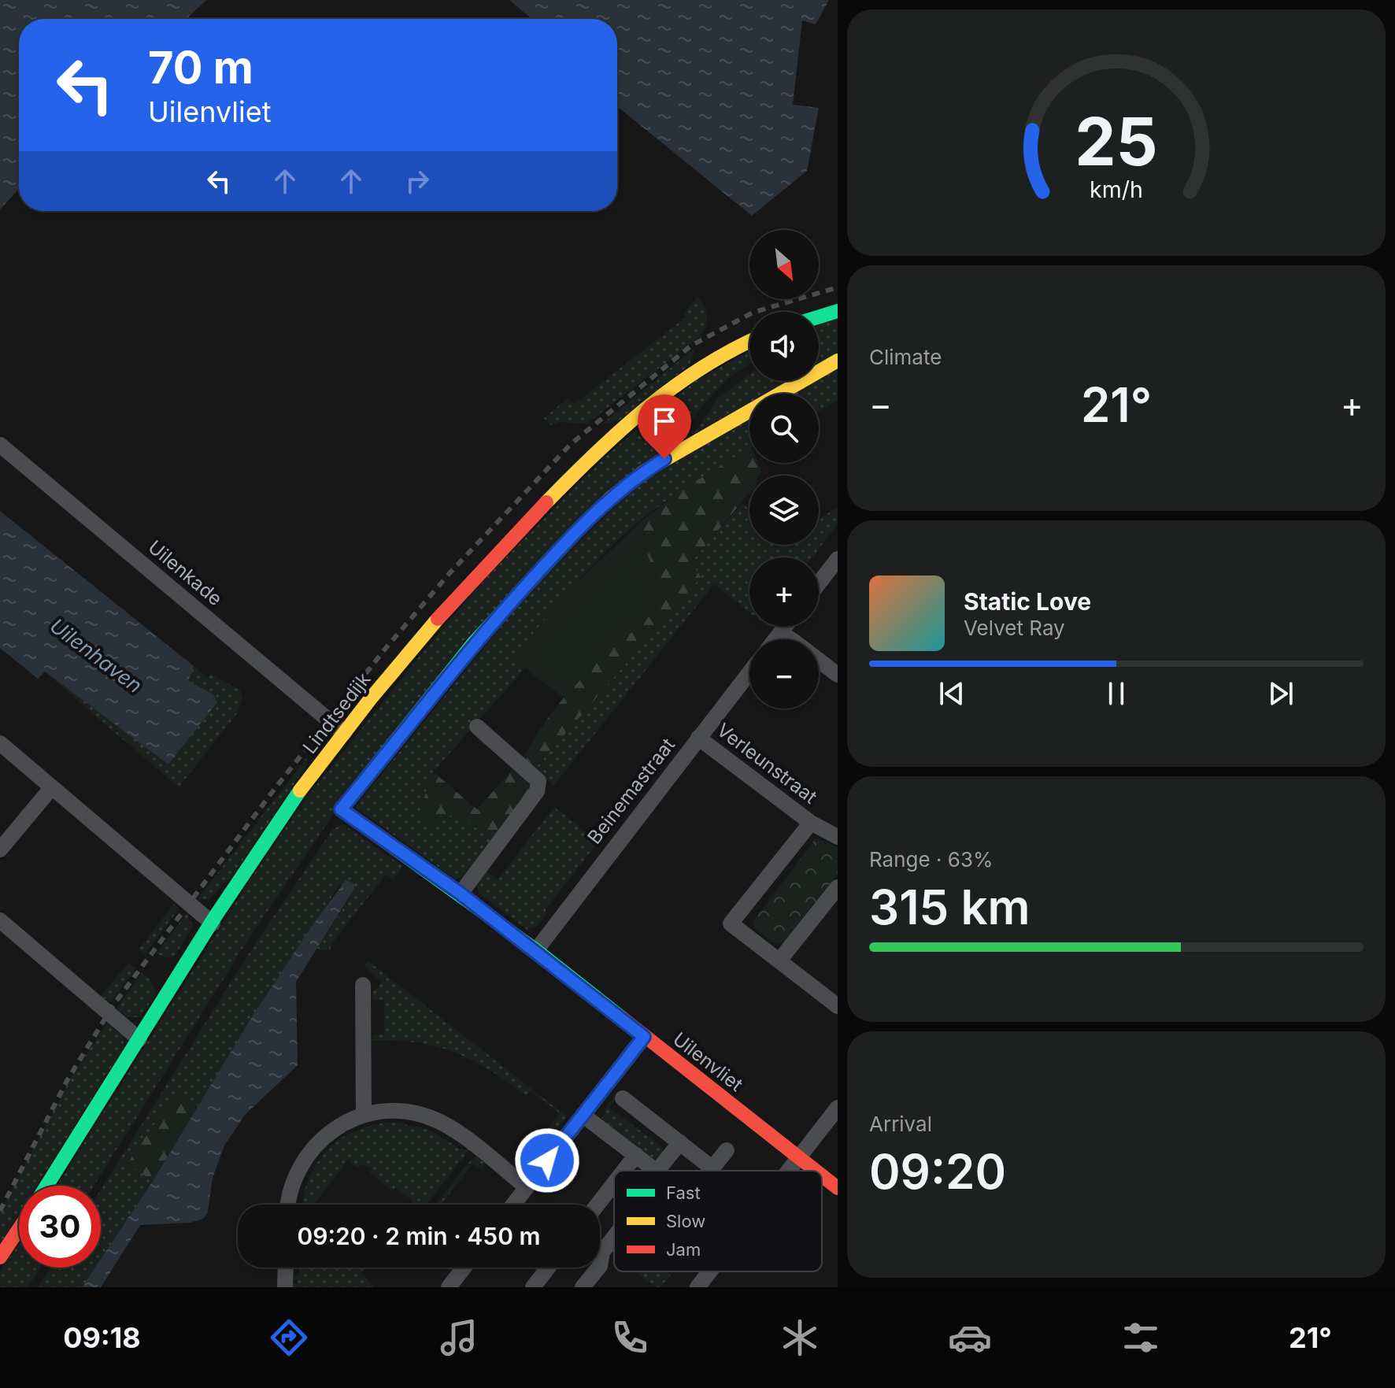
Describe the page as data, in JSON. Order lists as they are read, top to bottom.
{
  "streets": {
    "street": [
      "Uilenkade",
      "Lindtsedijk",
      "Verleunstraat",
      "Beinemastraat",
      "Uilenvliet"
    ]
  },
  "crossings": [
    ["Uilenkade", "Lindtsedijk"],
    ["Verleunstraat", "Beinemastraat"],
    ["Beinemastraat", "Uilenvliet"]
  ],
  "water": ["Uilenhaven"],
  "legend": ["Fast", "Slow", "Jam"],
  "north": "bottom right",
  "page": {
    "turn": ["70 m", "Uilenvliet"],
    "map_buttons": ["+", "−"],
    "tile": [
      "Climate",
      ["Range · 63%", "315 km"],
      ["Arrival", "09:20"]
    ],
    "heat": ["−", "21°", "+"],
    "song": ["Static Love", "Velvet Ray"],
    "limit": "30",
    "trip": "09:20 · 2 min · 450 m",
    "tabs": ["09:18", "21°"],
    "gauge": ["25", "km/h"]
  }
}
